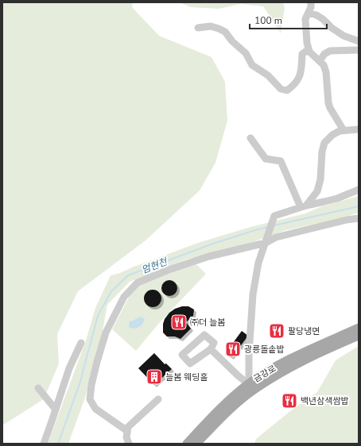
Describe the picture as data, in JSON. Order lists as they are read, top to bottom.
{
  "streets": {
    "main road": ["금강로"]
  },
  "water": ["엄현천"],
  "places": {
    "restaurant": [
      "㈜더 늘봄",
      "팔당냉면",
      "광릉돌솥밥",
      "백년삼색쌈밥"
    ],
    "building": ["늘봄 웨딩홀"]
  },
  "scale_bar": "100 m"
}
